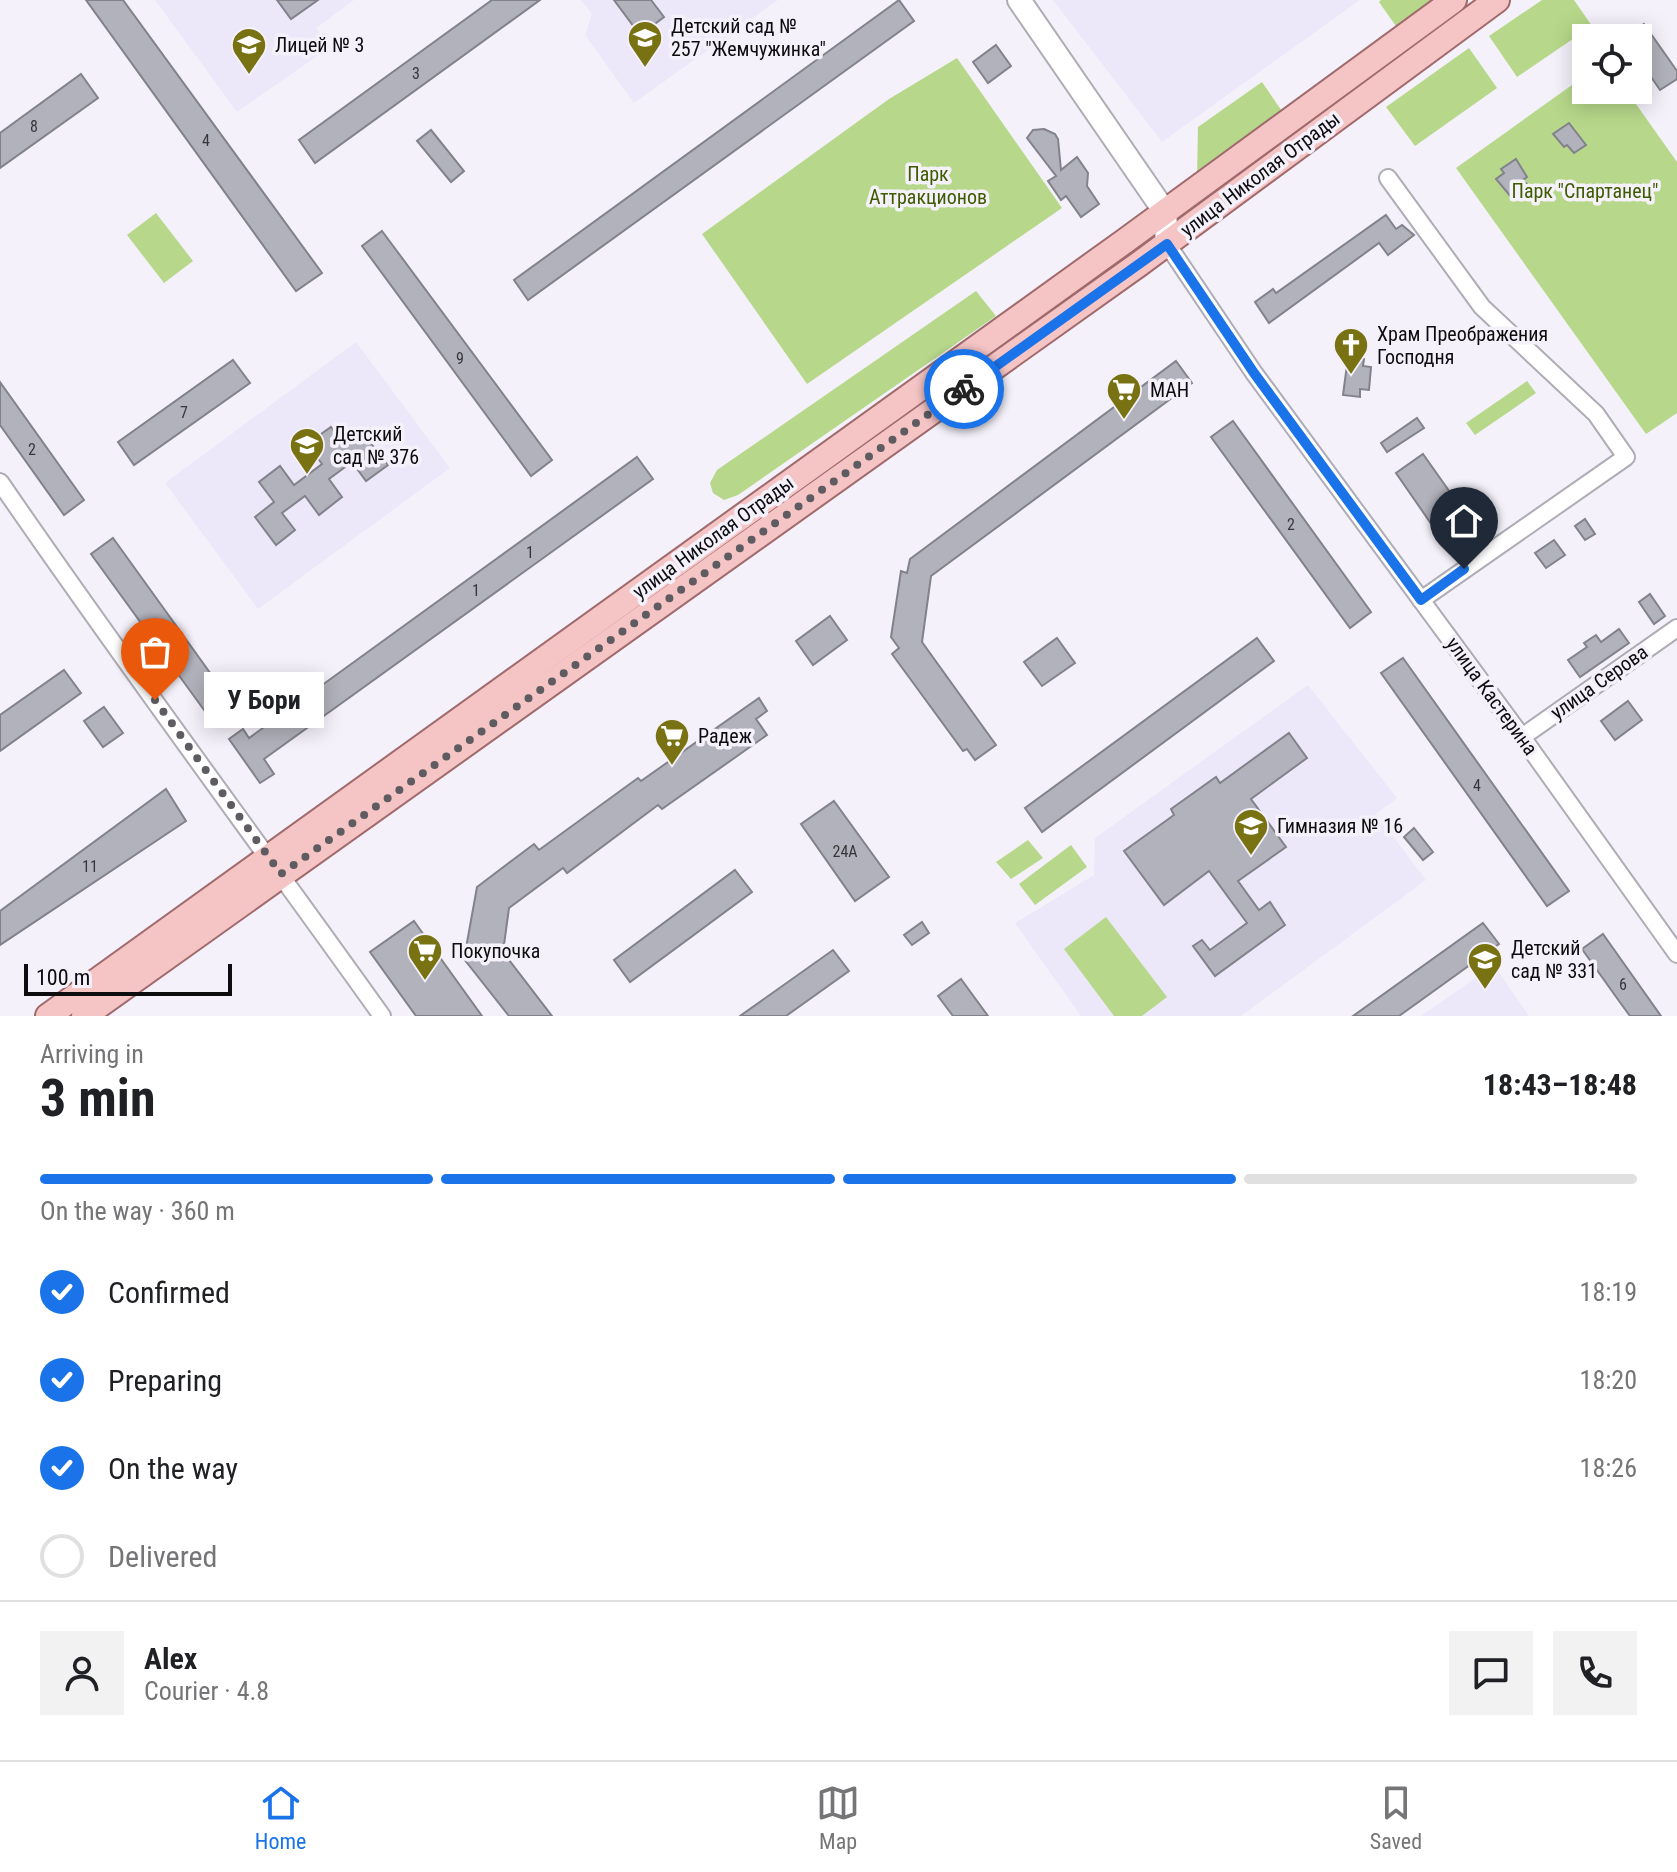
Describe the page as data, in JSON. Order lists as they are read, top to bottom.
{
  "streets": {
    "main road": ["улица Николая Отрады"],
    "street": ["улица Серова", "улица Кастерина"]
  },
  "crossings": [
    ["улица Николая Отрады", "улица Кастерина"],
    ["улица Серова", "улица Кастерина"]
  ],
  "parks": ["Парк Аттракционов", "Парк \"Спартанец\""],
  "places": {
    "school or university": [
      "Детский сад № 257 \"Жемчужинка\"",
      "Лицей № 3",
      "Детский сад № 376",
      "Гимназия № 16",
      "Детский сад № 331"
    ],
    "church": ["Храм Преображения Господня"],
    "supermarket": ["МАН", "Радеж", "Покупочка"],
    "other": ["У Бори"]
  },
  "house_numbers": [
    "3",
    "8",
    "4",
    "9",
    "7",
    "2",
    "2",
    "1",
    "1",
    "4",
    "24А",
    "11",
    "6"
  ],
  "scale_bar": "100 m",
  "page": {
    "bubble": "У Бори",
    "scale": "100 m",
    "heading": ["3 min", "Arriving in", "18:43–18:48"],
    "panel": ["Alex", "Courier · 4.8"],
    "bar": "On the way · 360 m",
    "list": [
      ["Confirmed", "18:19"],
      ["Preparing", "18:20"],
      ["On the way", "18:26"],
      "Delivered"
    ],
    "tabs": ["Home", "Map", "Saved"]
  }
}
